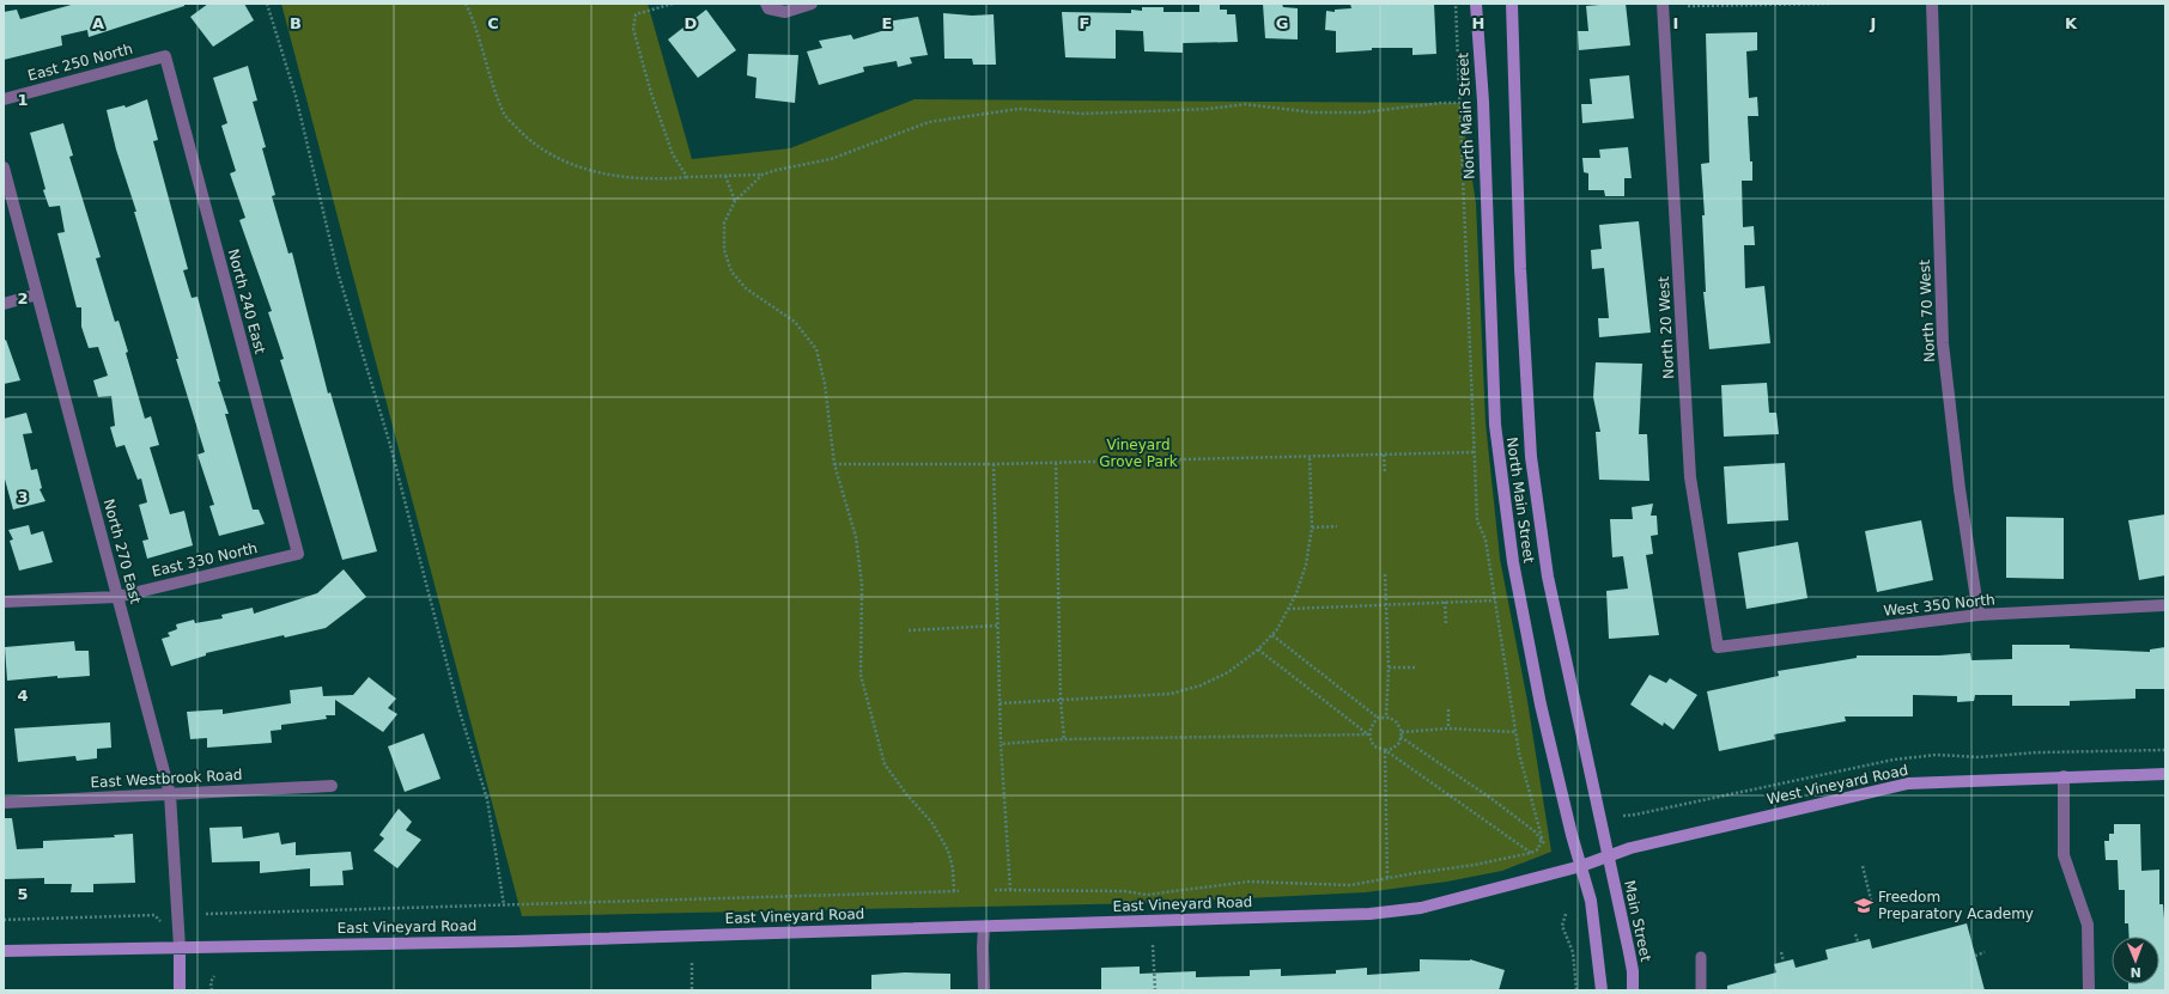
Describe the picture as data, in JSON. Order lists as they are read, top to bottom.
{
  "streets": {
    "street": [
      "East 250 North",
      "North Main Street",
      "North 240 East",
      "North 70 West",
      "North 20 West",
      "North 270 East",
      "East 330 North",
      "West 350 North",
      "East Westbrook Road",
      "West Vineyard Road",
      "East Vineyard Road",
      "Main Street"
    ]
  },
  "crossings": [
    ["East 250 North", "North 240 East"],
    ["North Main Street", "West Vineyard Road"],
    ["North Main Street", "East Vineyard Road"],
    ["North Main Street", "Main Street"],
    ["North 240 East", "East 330 North"],
    ["North 70 West", "West 350 North"],
    ["North 20 West", "West 350 North"],
    ["North 270 East", "East 330 North"],
    ["North 270 East", "East Westbrook Road"],
    ["North 270 East", "East Vineyard Road"],
    ["West Vineyard Road", "East Vineyard Road"],
    ["West Vineyard Road", "Main Street"]
  ],
  "parks": ["Vineyard Grove Park"],
  "places": {
    "school or university": ["Freedom Preparatory Academy"]
  },
  "north": "bottom",
  "grid": {
    "columns": [
      "A",
      "B",
      "C",
      "D",
      "E",
      "F",
      "G",
      "H",
      "I",
      "J",
      "K"
    ],
    "rows": [
      "1",
      "2",
      "3",
      "4",
      "5"
    ]
  }
}
